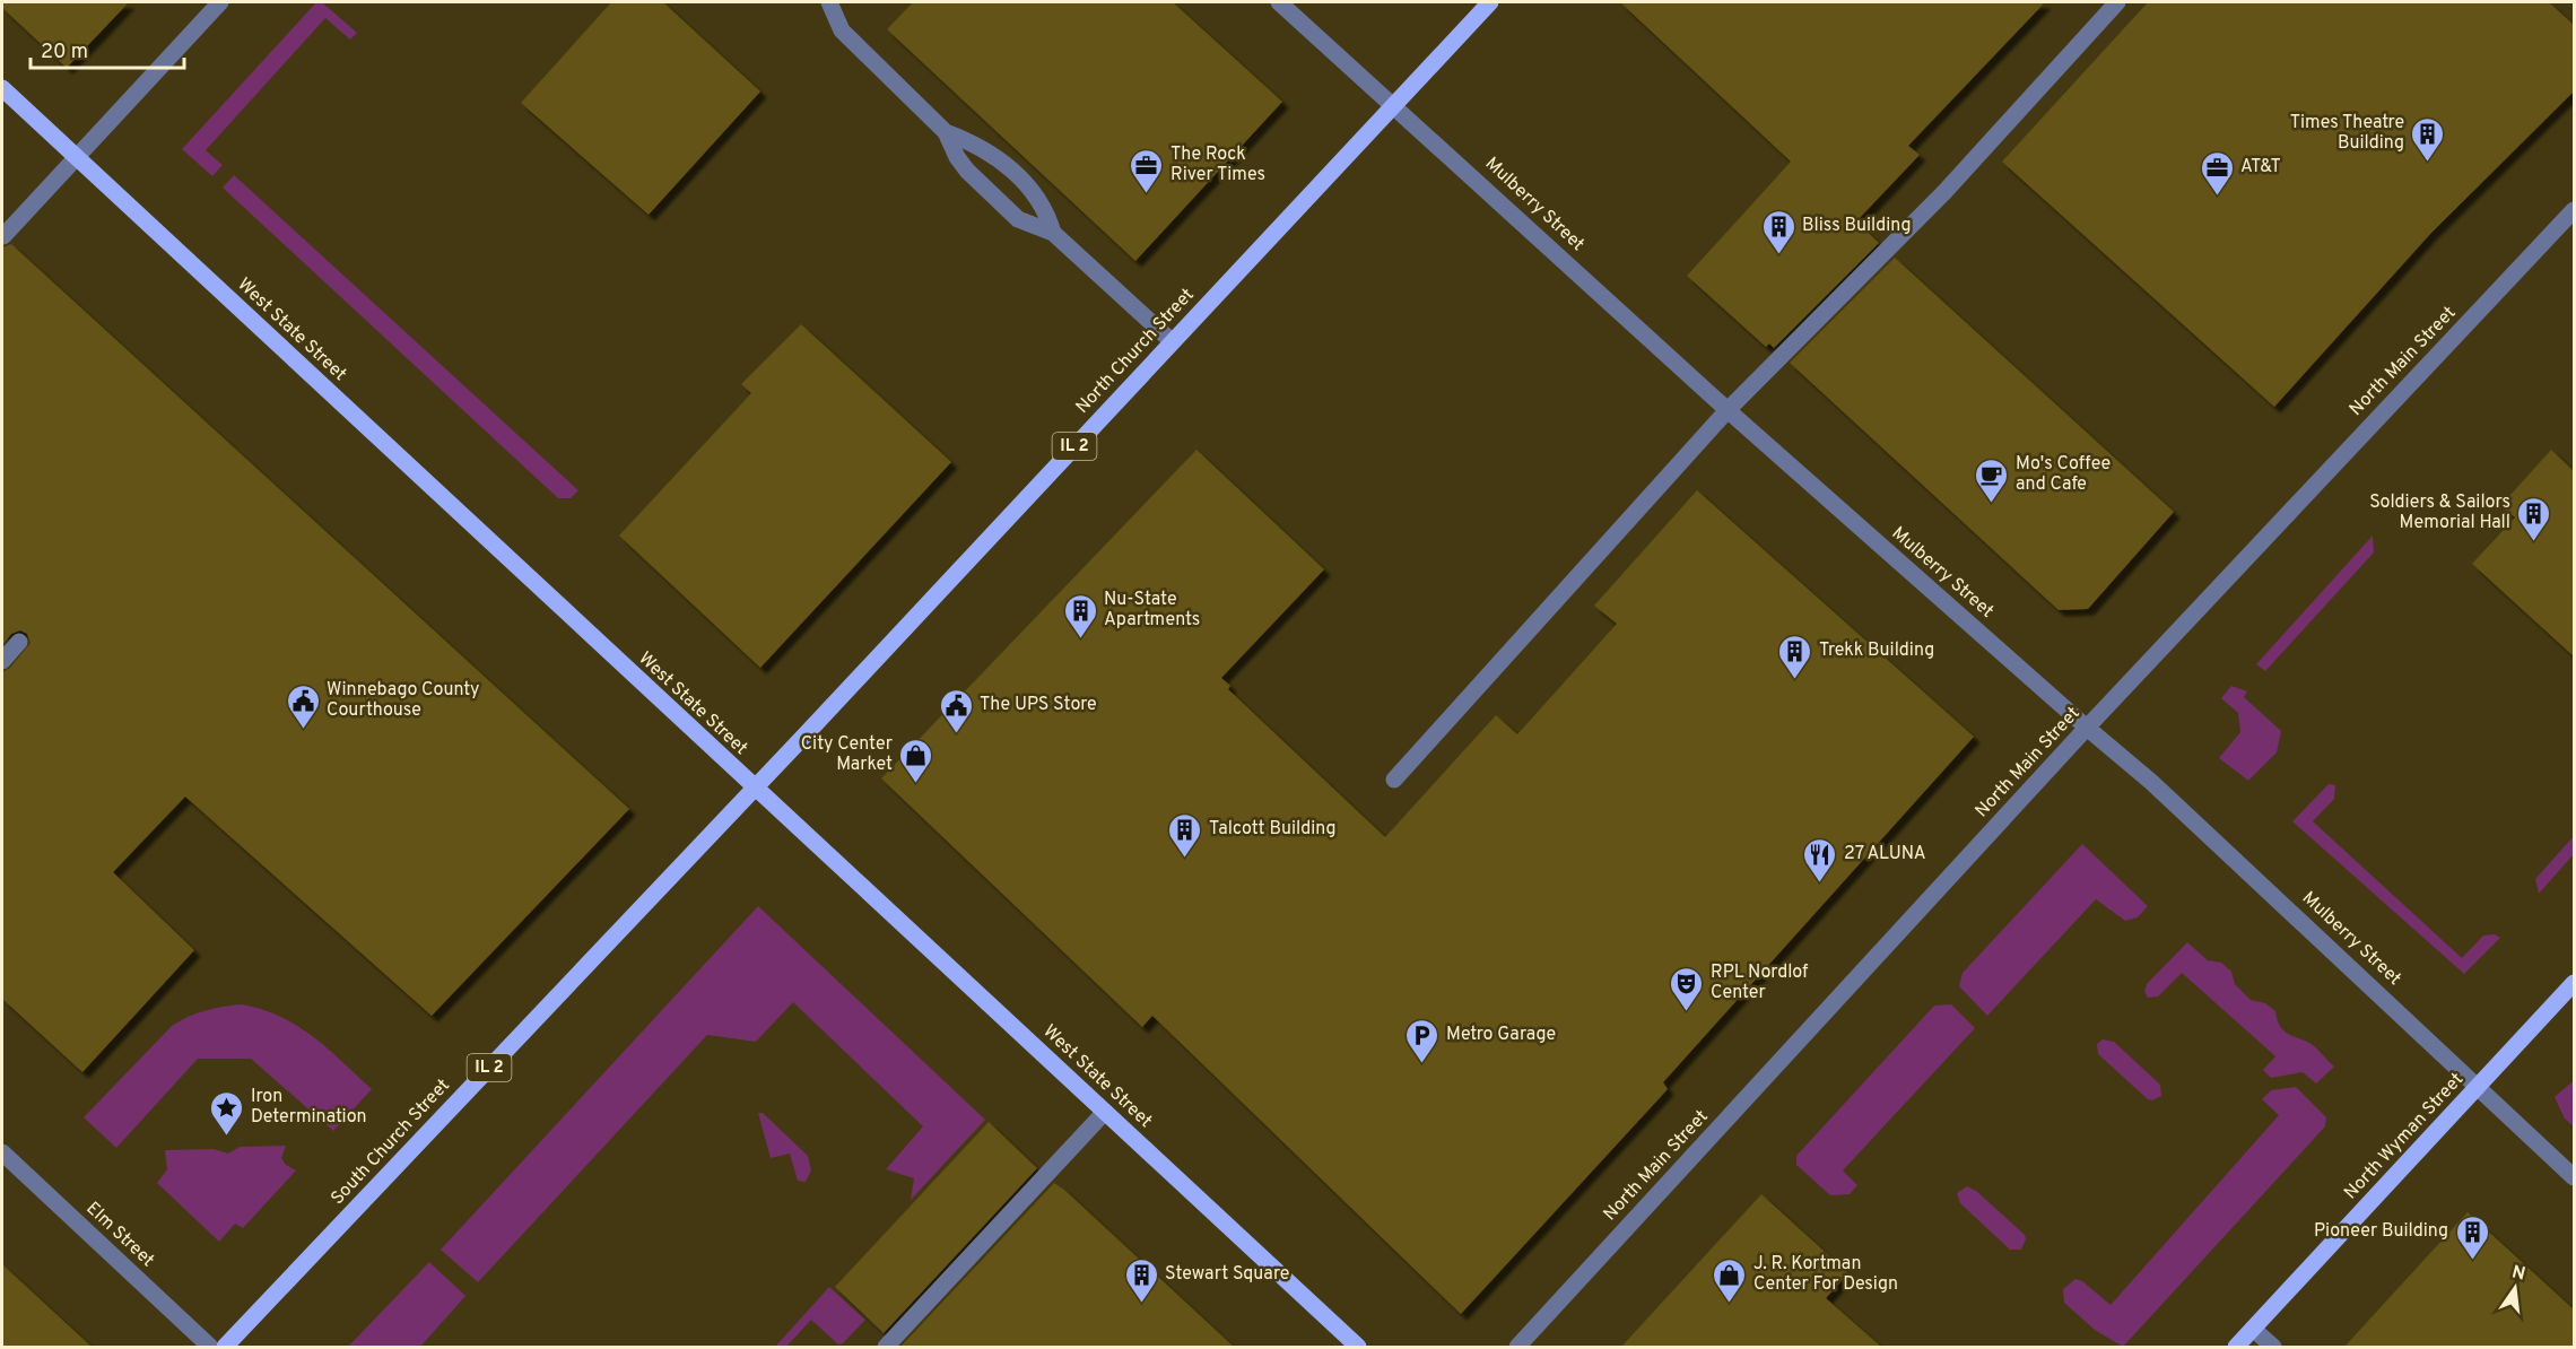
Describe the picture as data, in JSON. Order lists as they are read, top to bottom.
{
  "streets": {
    "main road": [
      "West State Street",
      "North Church Street",
      "IL 2",
      "North Wyman Street",
      "South Church Street"
    ],
    "street": ["Mulberry Street", "North Main Street", "Elm Street"]
  },
  "crossings": [
    ["Mulberry Street", "North Church Street"],
    ["Mulberry Street", "North Main Street"],
    ["Mulberry Street", "North Wyman Street"],
    ["West State Street", "North Church Street"],
    ["West State Street", "South Church Street"],
    ["North Church Street", "South Church Street"]
  ],
  "places": {
    "building": [
      "Times Theatre Building",
      "Bliss Building",
      "Soldiers & Sailors Memorial Hall",
      "Nu-State Apartments",
      "Trekk Building",
      "Talcott Building",
      "Pioneer Building",
      "Stewart Square"
    ],
    "office": ["The Rock River Times", "AT&T"],
    "cafe": ["Mo's Coffee and Cafe"],
    "public building": ["Winnebago County Courthouse", "The UPS Store"],
    "shop": ["City Center Market", "J. R. Kortman Center For Design"],
    "restaurant": ["27 ALUNA"],
    "theatre": ["RPL Nordlof Center"],
    "parking": ["Metro Garage"],
    "place": ["Iron Determination"]
  },
  "scale_bar": "20 m",
  "north": "top"
}
